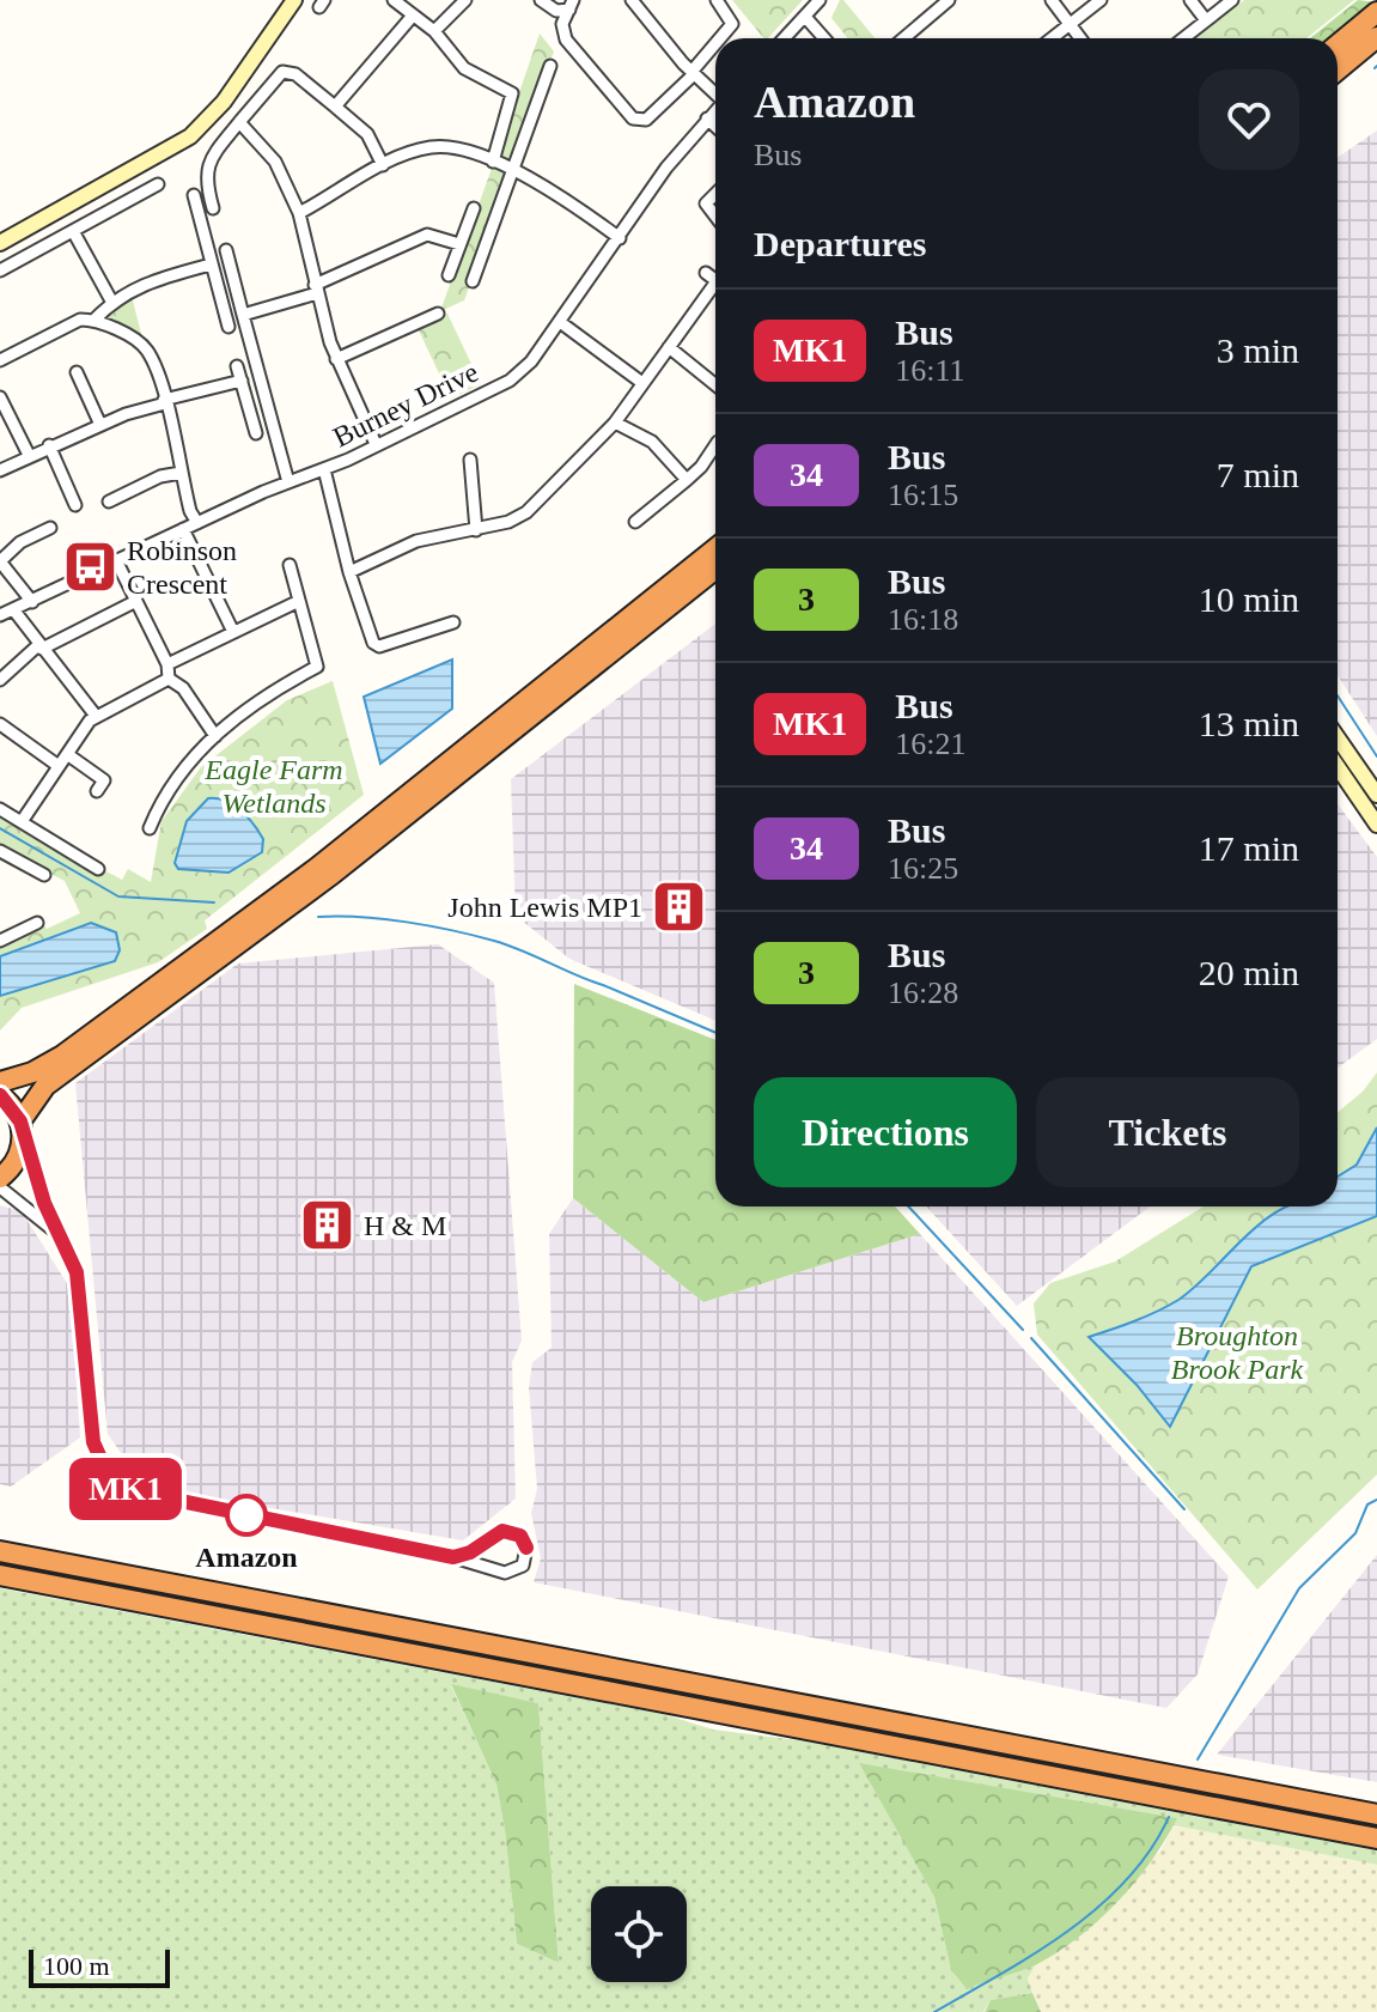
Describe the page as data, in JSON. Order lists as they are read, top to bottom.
{
  "streets": {
    "street": ["Burney Drive"]
  },
  "parks": ["Eagle Farm Wetlands", "Broughton Brook Park"],
  "places": {
    "bus stop": ["Robinson Crescent"],
    "building": ["John Lewis MP1", "H & M"],
    "other": ["Amazon"]
  },
  "lines": ["bus line MK1"],
  "scale_bar": "100 m",
  "page": {
    "on_map": "MK1",
    "heading": [
      ["Amazon", "Bus"],
      "Departures"
    ],
    "list": [
      {
        "mark": "MK1",
        "name": "Bus",
        "note": "16:11",
        "value": "3 min"
      },
      {
        "mark": "34",
        "name": "Bus",
        "note": "16:15",
        "value": "7 min"
      },
      {
        "mark": "3",
        "name": "Bus",
        "note": "16:18",
        "value": "10 min"
      },
      {
        "mark": "MK1",
        "name": "Bus",
        "note": "16:21",
        "value": "13 min"
      },
      {
        "mark": "34",
        "name": "Bus",
        "note": "16:25",
        "value": "17 min"
      },
      {
        "mark": "3",
        "name": "Bus",
        "note": "16:28",
        "value": "20 min"
      }
    ],
    "buttons": ["Directions", "Tickets"],
    "scale": "100 m"
  }
}
